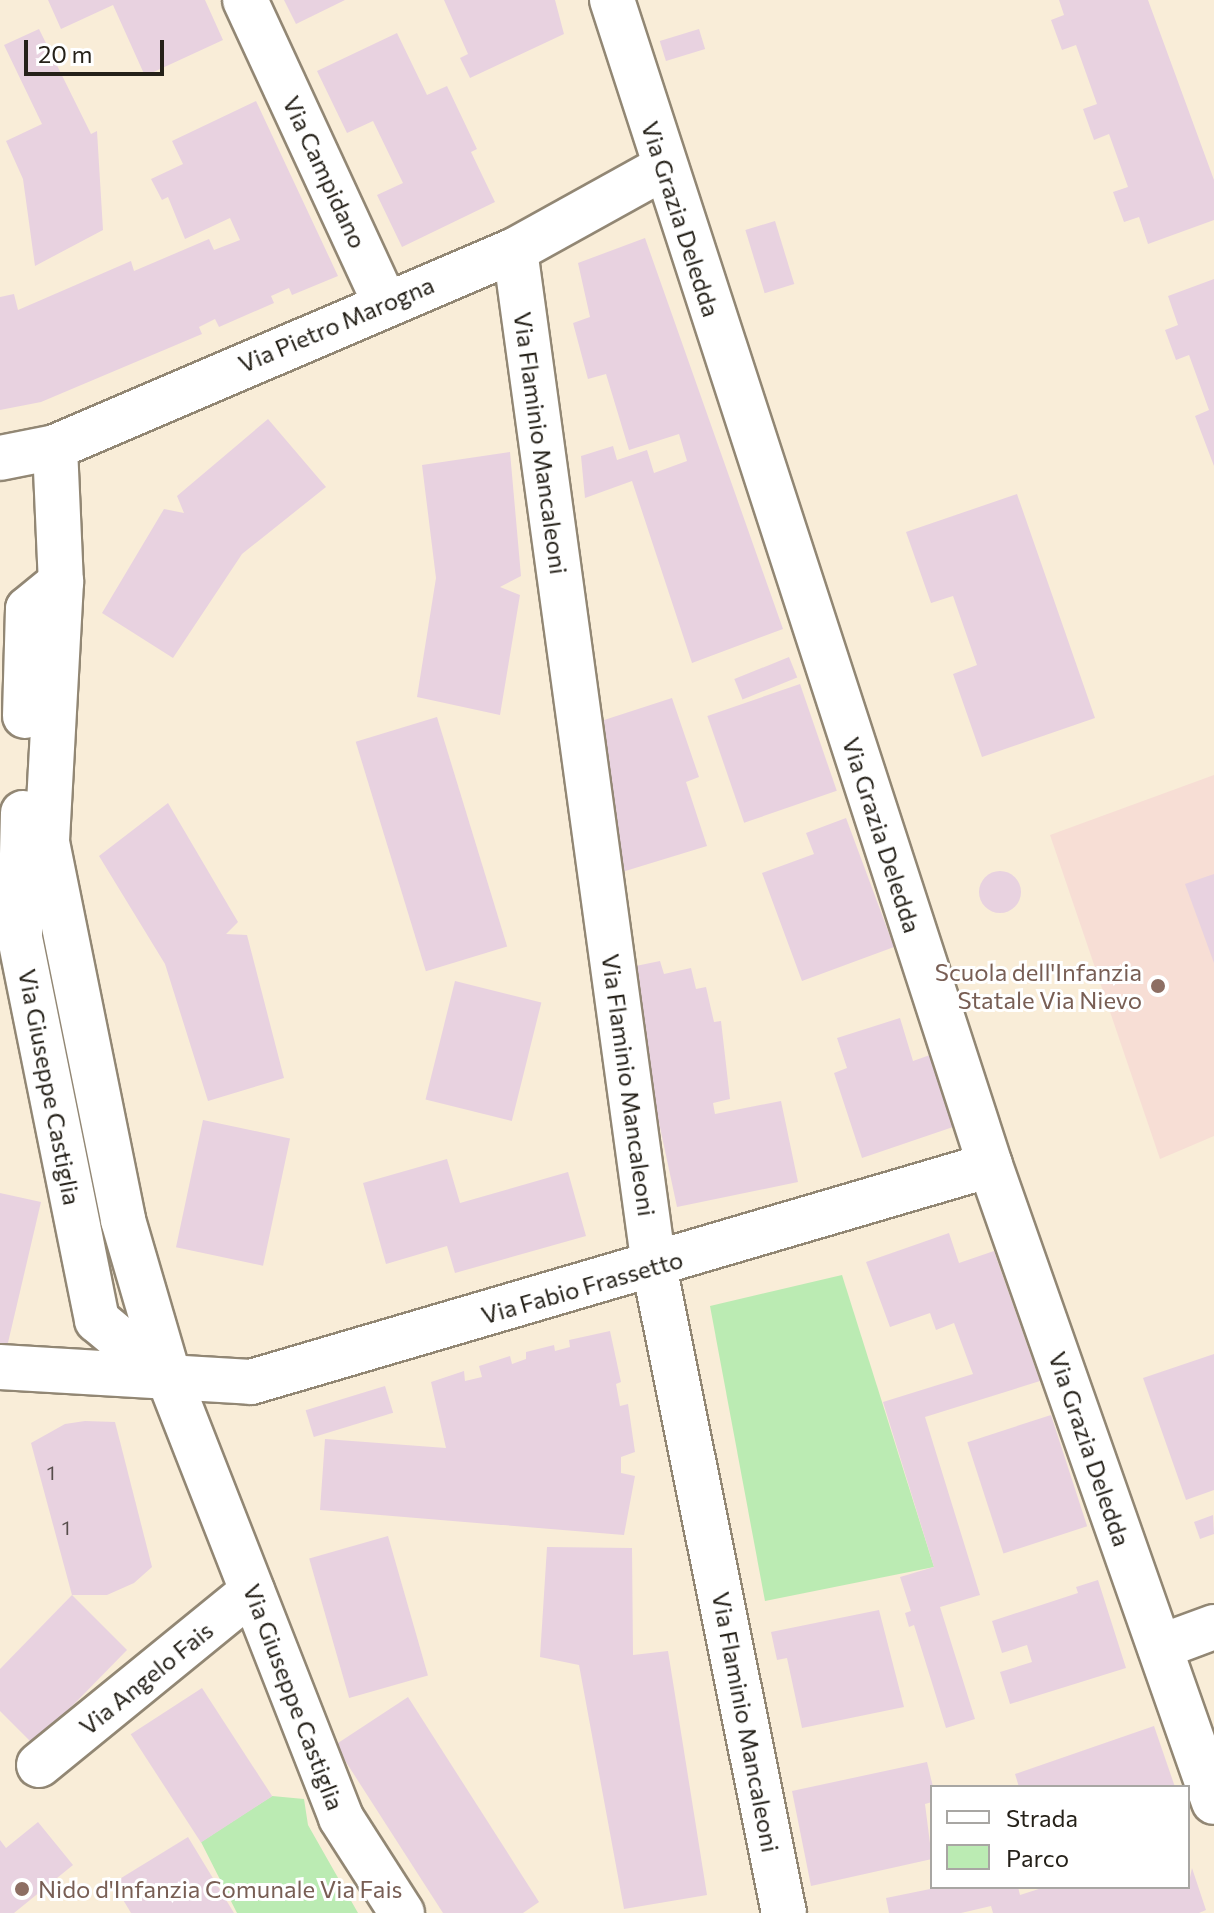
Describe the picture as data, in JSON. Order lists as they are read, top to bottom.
{
  "streets": {
    "street": [
      "Via Campidano",
      "Via Grazia Deledda",
      "Via Pietro Marogna",
      "Via Flaminio Mancaleoni",
      "Via Giuseppe Castiglia",
      "Via Fabio Frassetto",
      "Via Angelo Fais"
    ]
  },
  "crossings": [
    ["Via Campidano", "Via Pietro Marogna"],
    ["Via Grazia Deledda", "Via Pietro Marogna"],
    ["Via Grazia Deledda", "Via Fabio Frassetto"],
    ["Via Pietro Marogna", "Via Flaminio Mancaleoni"],
    ["Via Pietro Marogna", "Via Giuseppe Castiglia"],
    ["Via Flaminio Mancaleoni", "Via Fabio Frassetto"],
    ["Via Giuseppe Castiglia", "Via Fabio Frassetto"],
    ["Via Giuseppe Castiglia", "Via Angelo Fais"]
  ],
  "places": ["Scuola dell'Infanzia Statale Via Nievo", "Nido d'Infanzia Comunale Via Fais"],
  "house_numbers": ["1", "1"],
  "legend": ["Strada", "Parco"],
  "scale_bar": "20 m"
}
